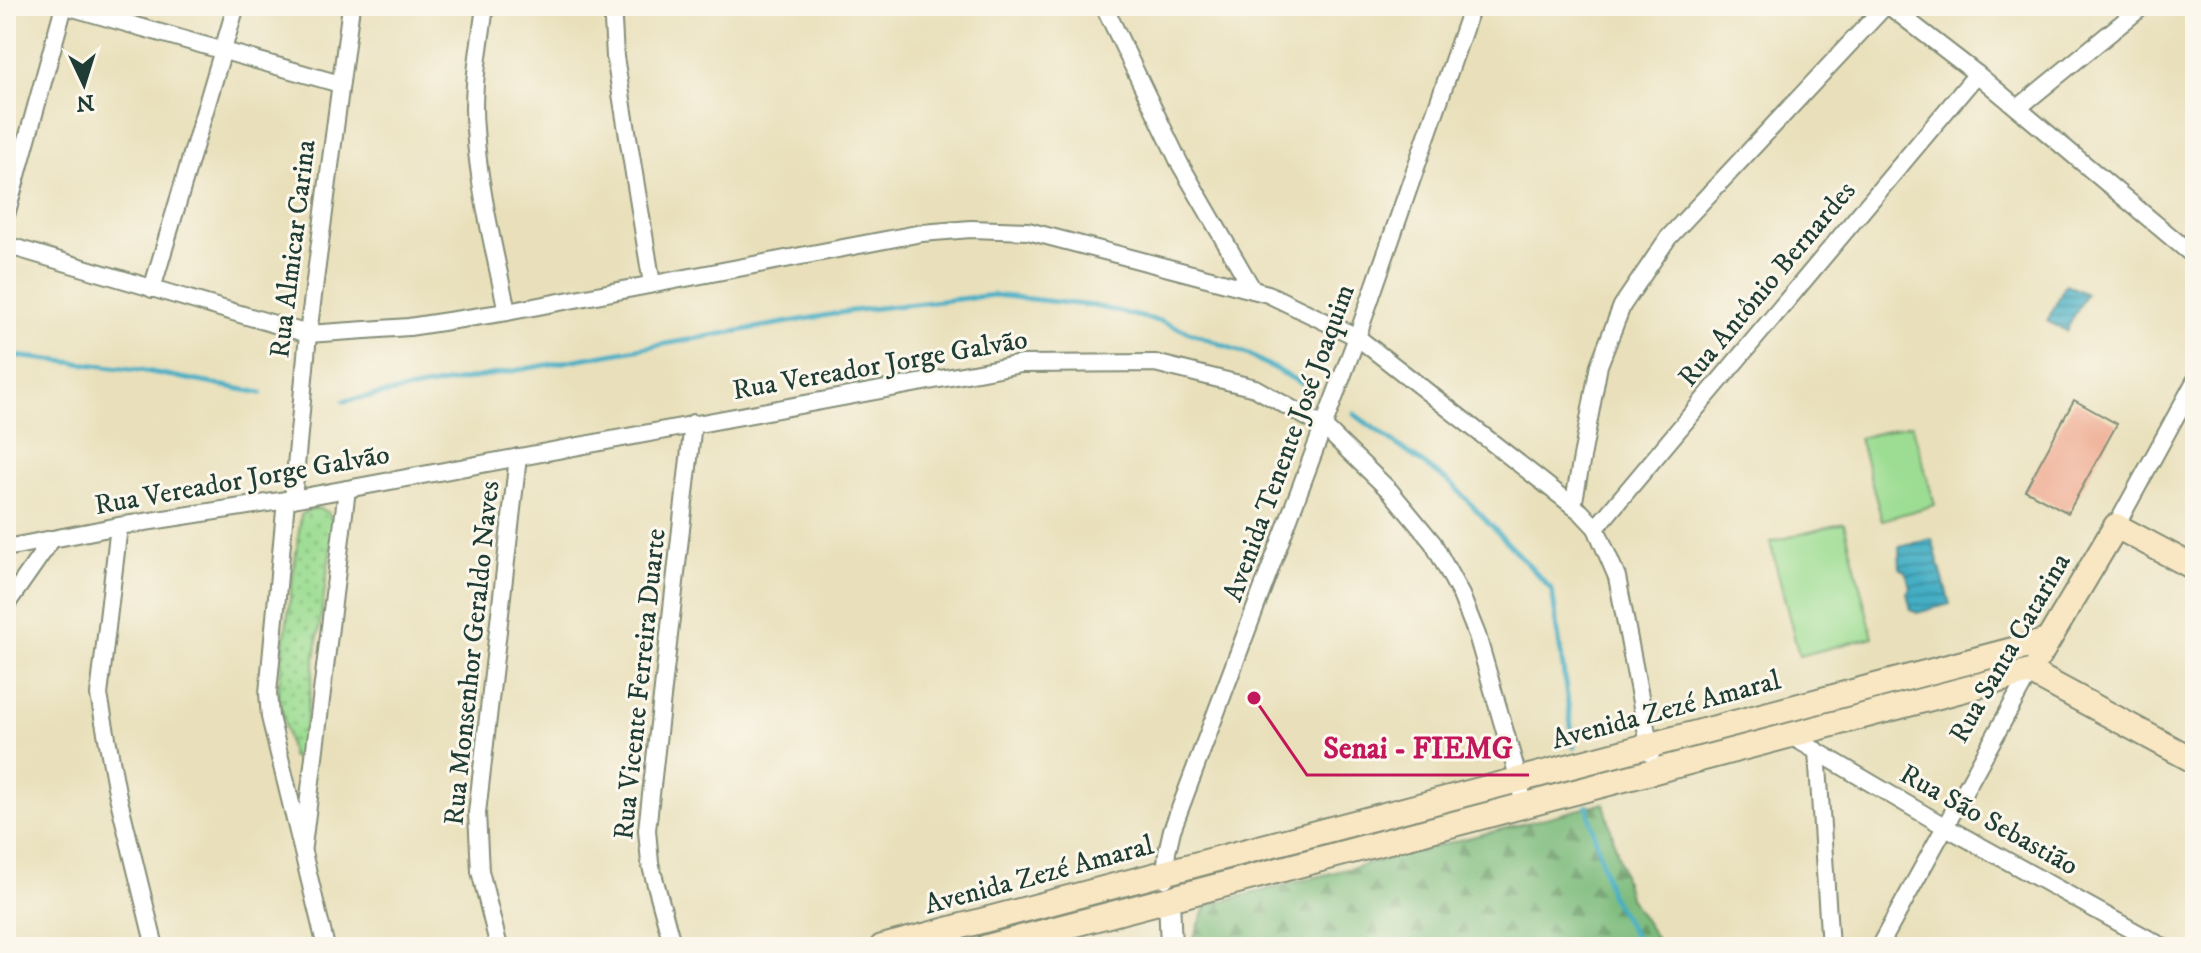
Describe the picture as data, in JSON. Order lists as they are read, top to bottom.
{
  "streets": {
    "main road": ["Rua Santa Catarina", "Avenida Zezé Amaral"],
    "street": [
      "Rua Almicar Carina",
      "Rua Antônio Bernardes",
      "Rua Vereador Jorge Galvão",
      "Avenida Tenente José Joaquim",
      "Rua Monsenhor Geraldo Naves",
      "Rua Vicente Ferreira Duarte",
      "Rua São Sebastião"
    ]
  },
  "crossings": [
    ["Rua Almicar Carina", "Rua Vereador Jorge Galvão"],
    ["Rua Vereador Jorge Galvão", "Avenida Tenente José Joaquim"],
    ["Rua Vereador Jorge Galvão", "Rua Monsenhor Geraldo Naves"],
    ["Rua Vereador Jorge Galvão", "Rua Vicente Ferreira Duarte"],
    ["Rua Vereador Jorge Galvão", "Avenida Zezé Amaral"],
    ["Avenida Tenente José Joaquim", "Avenida Zezé Amaral"],
    ["Rua Santa Catarina", "Avenida Zezé Amaral"],
    ["Rua Santa Catarina", "Rua São Sebastião"],
    ["Avenida Zezé Amaral", "Rua São Sebastião"]
  ],
  "places": ["Senai - FIEMG"],
  "north": "bottom"
}
